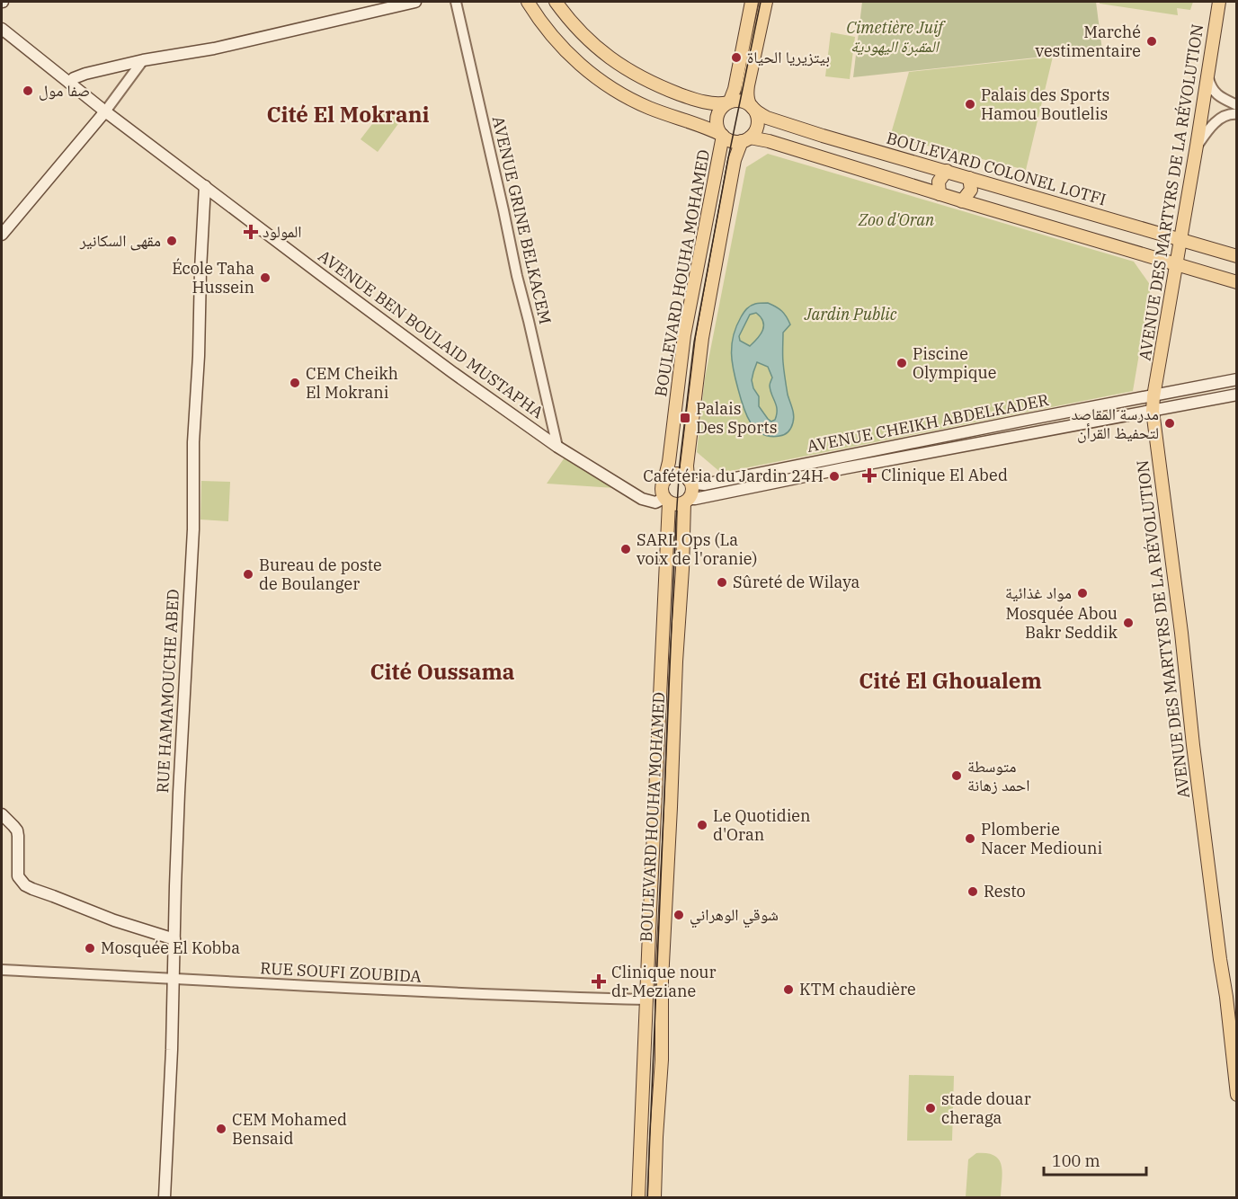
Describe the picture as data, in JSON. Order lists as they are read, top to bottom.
{
  "streets": {
    "main road": [
      "BOULEVARD COLONEL LOTFI",
      "AVENUE DES MARTYRS DE LA RÉVOLUTION",
      "BOULEVARD HOUHA MOHAMED",
      "AVENUE BEN BOULAID MUSTAPHA",
      "AVENUE CHEIKH ABDELKADER",
      "RUE HAMAMOUCHE ABED"
    ],
    "street": ["AVENUE GRINE BELKACEM", "RUE SOUFI ZOUBIDA"]
  },
  "crossings": [
    ["BOULEVARD COLONEL LOTFI", "AVENUE DES MARTYRS DE LA RÉVOLUTION"],
    ["BOULEVARD COLONEL LOTFI", "BOULEVARD HOUHA MOHAMED"],
    ["AVENUE DES MARTYRS DE LA RÉVOLUTION", "AVENUE CHEIKH ABDELKADER"],
    ["AVENUE GRINE BELKACEM", "AVENUE BEN BOULAID MUSTAPHA"],
    ["BOULEVARD HOUHA MOHAMED", "AVENUE BEN BOULAID MUSTAPHA"],
    ["BOULEVARD HOUHA MOHAMED", "AVENUE CHEIKH ABDELKADER"],
    ["BOULEVARD HOUHA MOHAMED", "RUE SOUFI ZOUBIDA"],
    ["AVENUE BEN BOULAID MUSTAPHA", "AVENUE CHEIKH ABDELKADER"],
    ["AVENUE BEN BOULAID MUSTAPHA", "RUE HAMAMOUCHE ABED"],
    ["RUE HAMAMOUCHE ABED", "RUE SOUFI ZOUBIDA"]
  ],
  "districts": ["Cité El Mokrani", "Cité Oussama", "Cité El Ghoualem"],
  "parks": ["Cimetière Juif المقبرة اليهودية", "Zoo d'Oran", "Jardin Public"],
  "places": {
    "other": [
      "Marché vestimentaire",
      "بيتزيريا الحياة",
      "صفا مول",
      "Palais des Sports Hamou Boutlelis",
      "مقهى السكانير",
      "École Taha Hussein",
      "Piscine Olympique",
      "CEM Cheikh El Mokrani",
      "مدرسة المقاصد لتحفيظ القرأن",
      "Cafétéria du Jardin 24H",
      "SARL Ops (La voix de l'oranie)",
      "Bureau de poste de Boulanger",
      "Sûreté de Wilaya",
      "مواد غذائية",
      "Mosquée Abou Bakr Seddik",
      "متوسطة احمد زهانة",
      "Le Quotidien d'Oran",
      "Plomberie Nacer Mediouni",
      "Resto",
      "شوقي الوهراني",
      "Mosquée El Kobba",
      "KTM chaudière",
      "stade douar cheraga",
      "CEM Mohamed Bensaid"
    ],
    "health": ["المولود", "Clinique El Abed", "Clinique nour dr Meziane"],
    "transit": ["Palais Des Sports"]
  },
  "scale_bar": "100 m"
}
